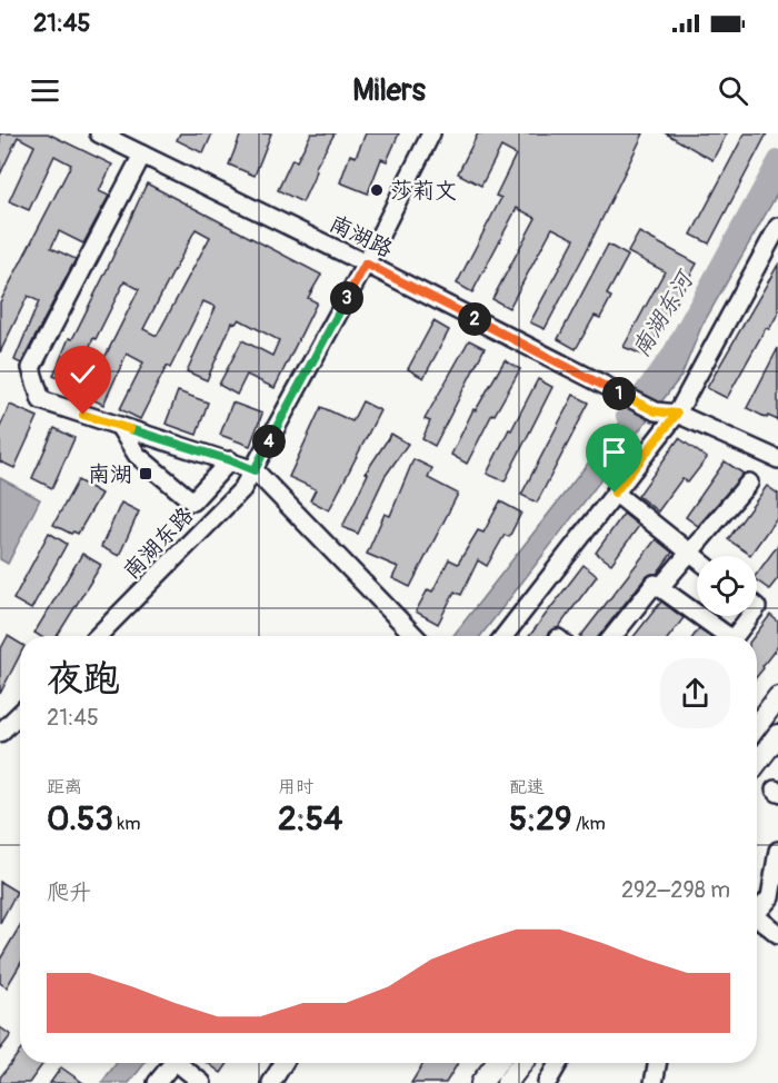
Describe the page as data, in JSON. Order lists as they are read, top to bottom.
{
  "streets": {
    "street": ["南湖路", "南湖东路"]
  },
  "crossings": [
    ["南湖路", "南湖东路"]
  ],
  "water": ["南湖东河"],
  "places": {
    "other": ["莎莉文"],
    "transit": ["南湖"]
  },
  "page": {
    "status": "21:45",
    "header": "Milers",
    "pins": [
      "3",
      "2",
      "1",
      "4"
    ],
    "heading": ["夜跑", "21:45"],
    "stats": [
      ["距离", "0.53 km"],
      ["用时", "2:54"],
      ["配速", "5:29 /km"]
    ],
    "chart": ["爬升", "292–298 m"]
  }
}
